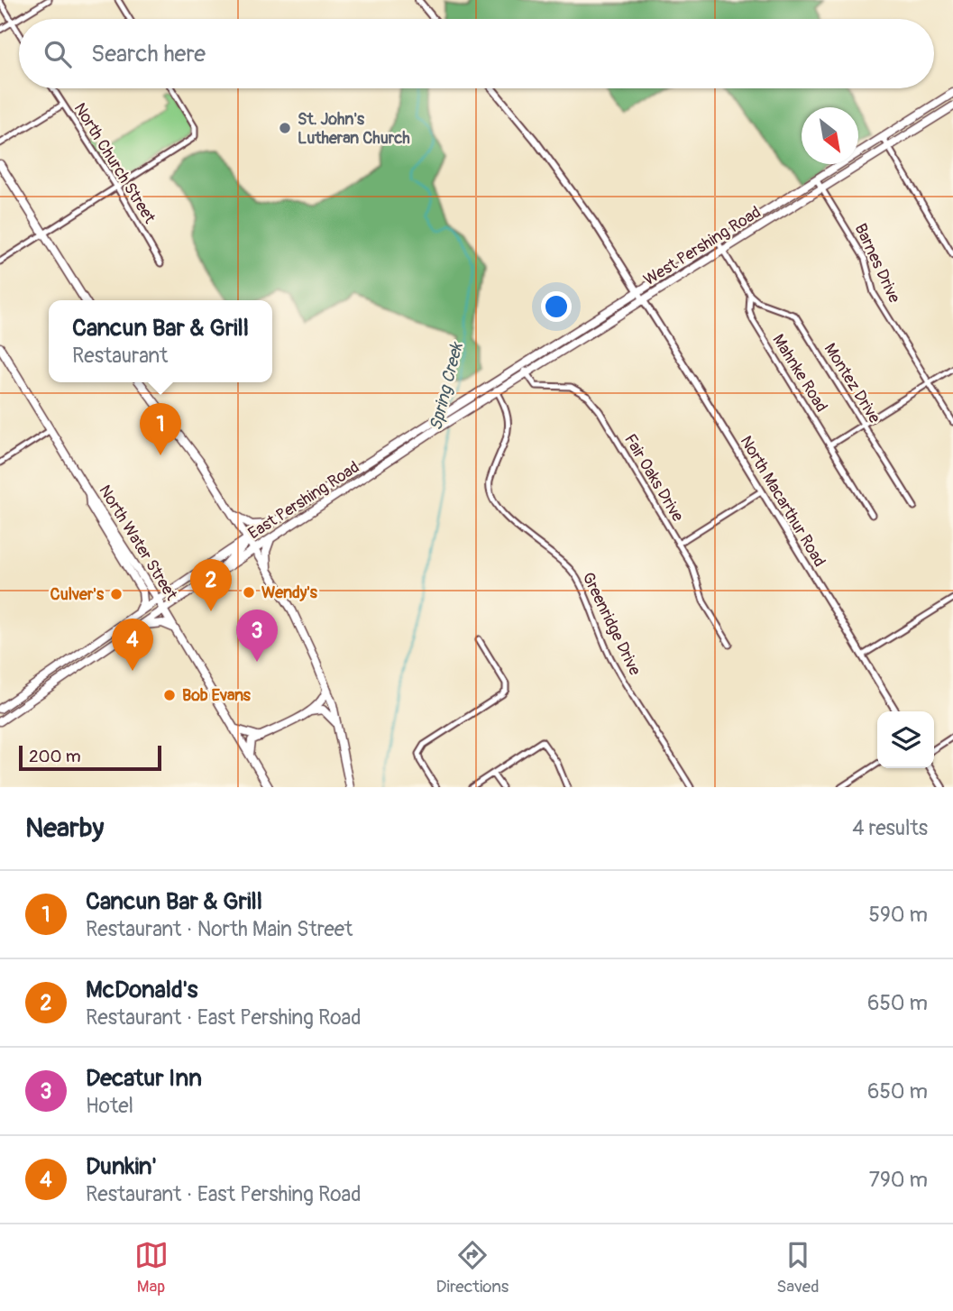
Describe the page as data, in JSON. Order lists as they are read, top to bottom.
{
  "streets": {
    "main road": ["West Pershing Road", "East Pershing Road", "North Water Street"],
    "street": [
      "North Church Street",
      "Barnes Drive",
      "Mahnke Road",
      "Montez Drive",
      "Fair Oaks Drive",
      "North Macarthur Road",
      "Greenridge Drive"
    ]
  },
  "crossings": [
    ["West Pershing Road", "Barnes Drive"],
    ["West Pershing Road", "Mahnke Road"],
    ["West Pershing Road", "Fair Oaks Drive"],
    ["West Pershing Road", "East Pershing Road"],
    ["West Pershing Road", "North Macarthur Road"],
    ["West Pershing Road", "Greenridge Drive"],
    ["Mahnke Road", "Montez Drive"],
    ["East Pershing Road", "North Water Street"]
  ],
  "water": ["Spring Creek"],
  "places": [
    "St. John's Lutheran Church",
    "Wendy's",
    "Culver's",
    "Bob Evans"
  ],
  "scale_bar": "200 m",
  "north": "bottom right",
  "page": {
    "search": "Search here",
    "popup": ["Cancun Bar & Grill", "Restaurant"],
    "pins": [
      "1",
      "2",
      "3",
      "4"
    ],
    "scale": "200 m",
    "heading": ["Nearby", "4 results"],
    "list": [
      {
        "mark": "1",
        "name": "Cancun Bar & Grill",
        "note": "Restaurant · North Main Street",
        "value": "590 m"
      },
      {
        "mark": "2",
        "name": "McDonald's",
        "note": "Restaurant · East Pershing Road",
        "value": "650 m"
      },
      {
        "mark": "3",
        "name": "Decatur Inn",
        "note": "Hotel",
        "value": "650 m"
      },
      {
        "mark": "4",
        "name": "Dunkin'",
        "note": "Restaurant · East Pershing Road",
        "value": "790 m"
      }
    ],
    "nav": ["Map", "Directions", "Saved"]
  }
}
